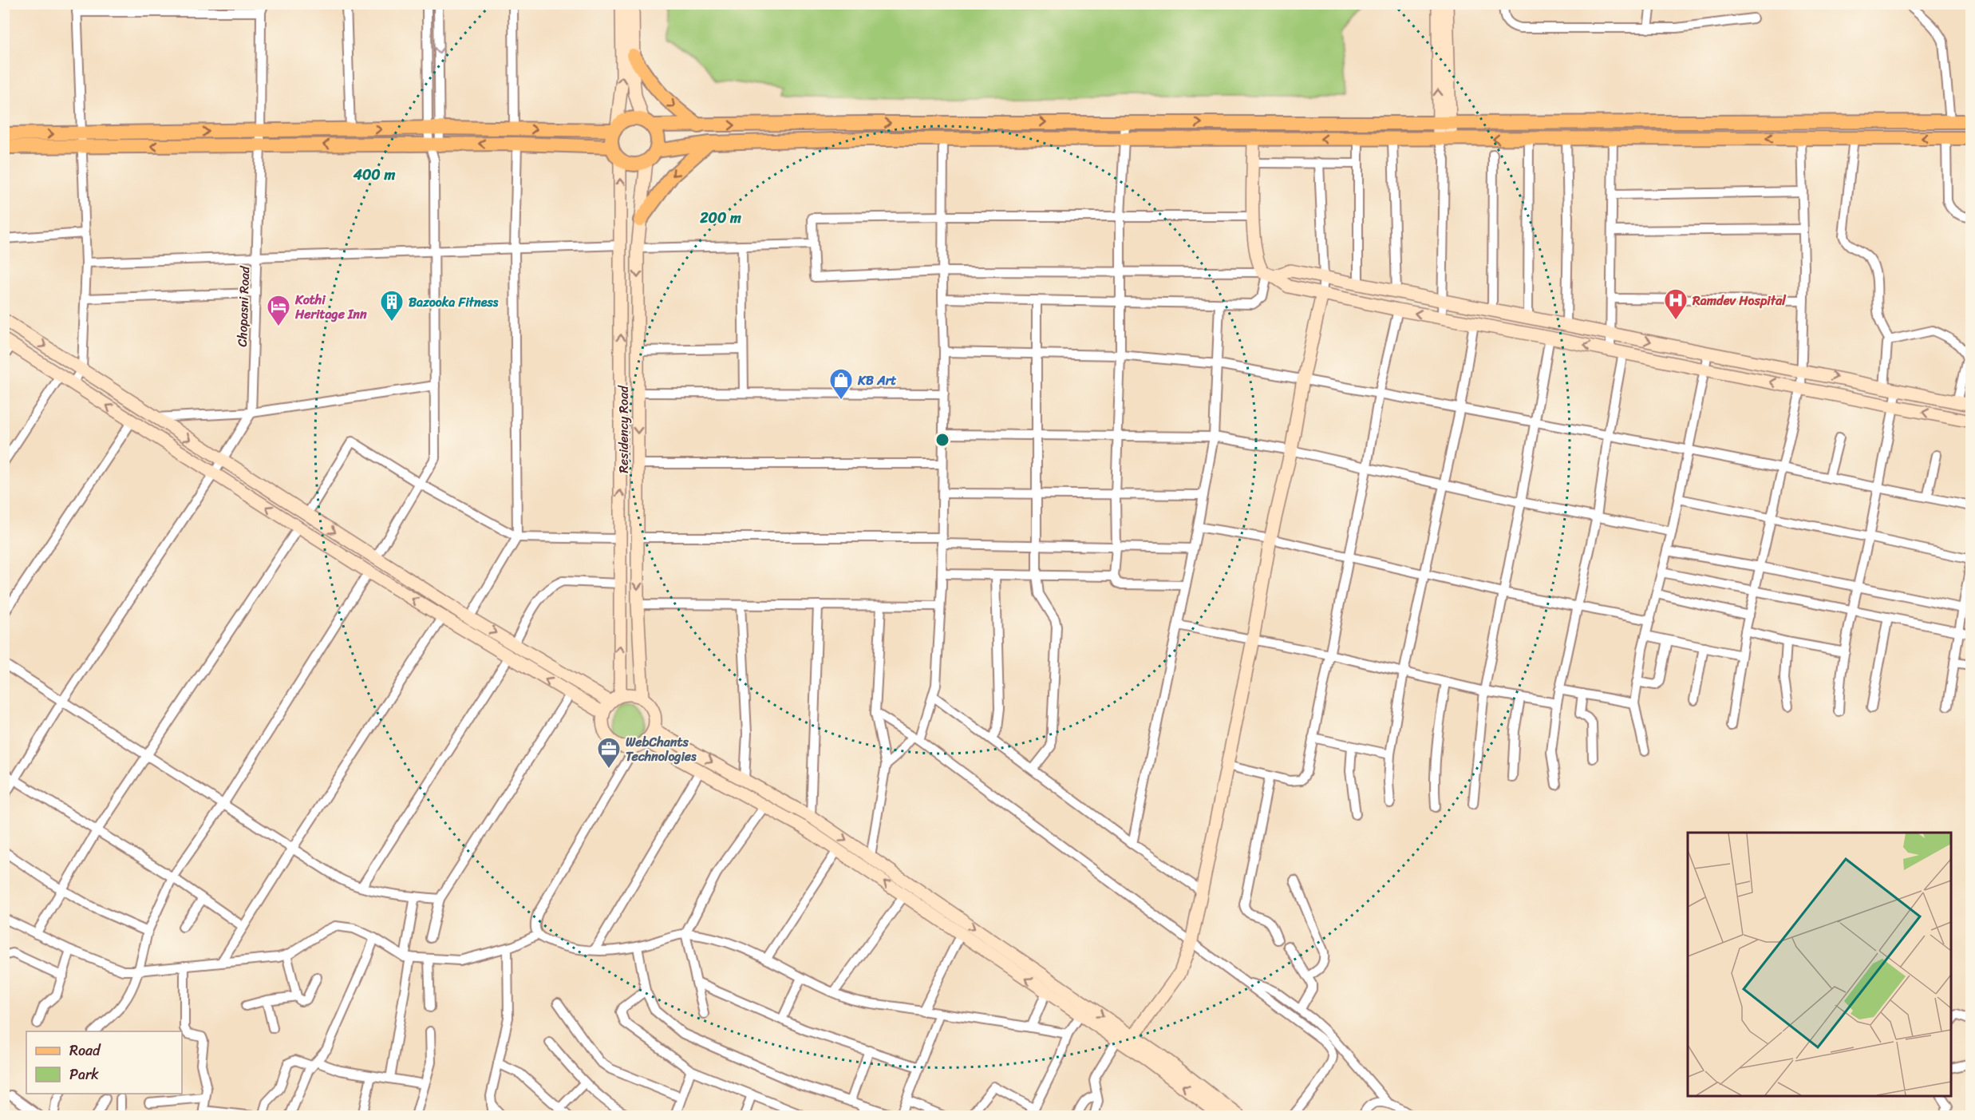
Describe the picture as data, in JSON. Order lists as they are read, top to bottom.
{
  "streets": {
    "main road": ["Residency Road"],
    "street": ["Chopasni Road"]
  },
  "places": {
    "hospital": ["Ramdev Hospital"],
    "building": ["Bazooka Fitness"],
    "hotel": ["Kothi Heritage Inn"],
    "shop": ["KB Art"],
    "office": ["WebChants Technologies"]
  },
  "legend": ["Road", "Park"],
  "rings": ["400 m", "200 m"]
}
